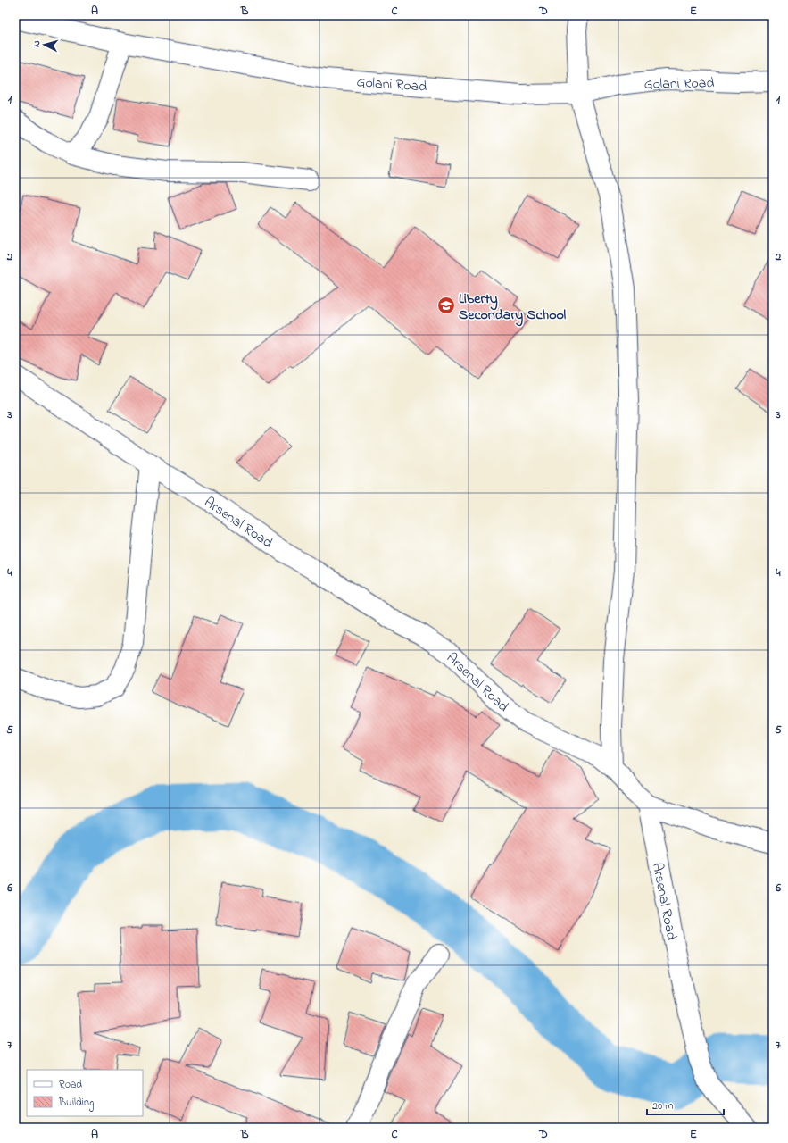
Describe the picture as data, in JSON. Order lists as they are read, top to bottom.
{
  "streets": {
    "street": ["Golani Road", "Arsenal Road"]
  },
  "places": {
    "school or university": ["Liberty Secondary School"]
  },
  "legend": ["Road", "Building"],
  "scale_bar": "20 m",
  "north": "left",
  "grid": {
    "columns": [
      "A",
      "B",
      "C",
      "D",
      "E"
    ],
    "rows": [
      "1",
      "2",
      "3",
      "4",
      "5",
      "6",
      "7"
    ]
  }
}
